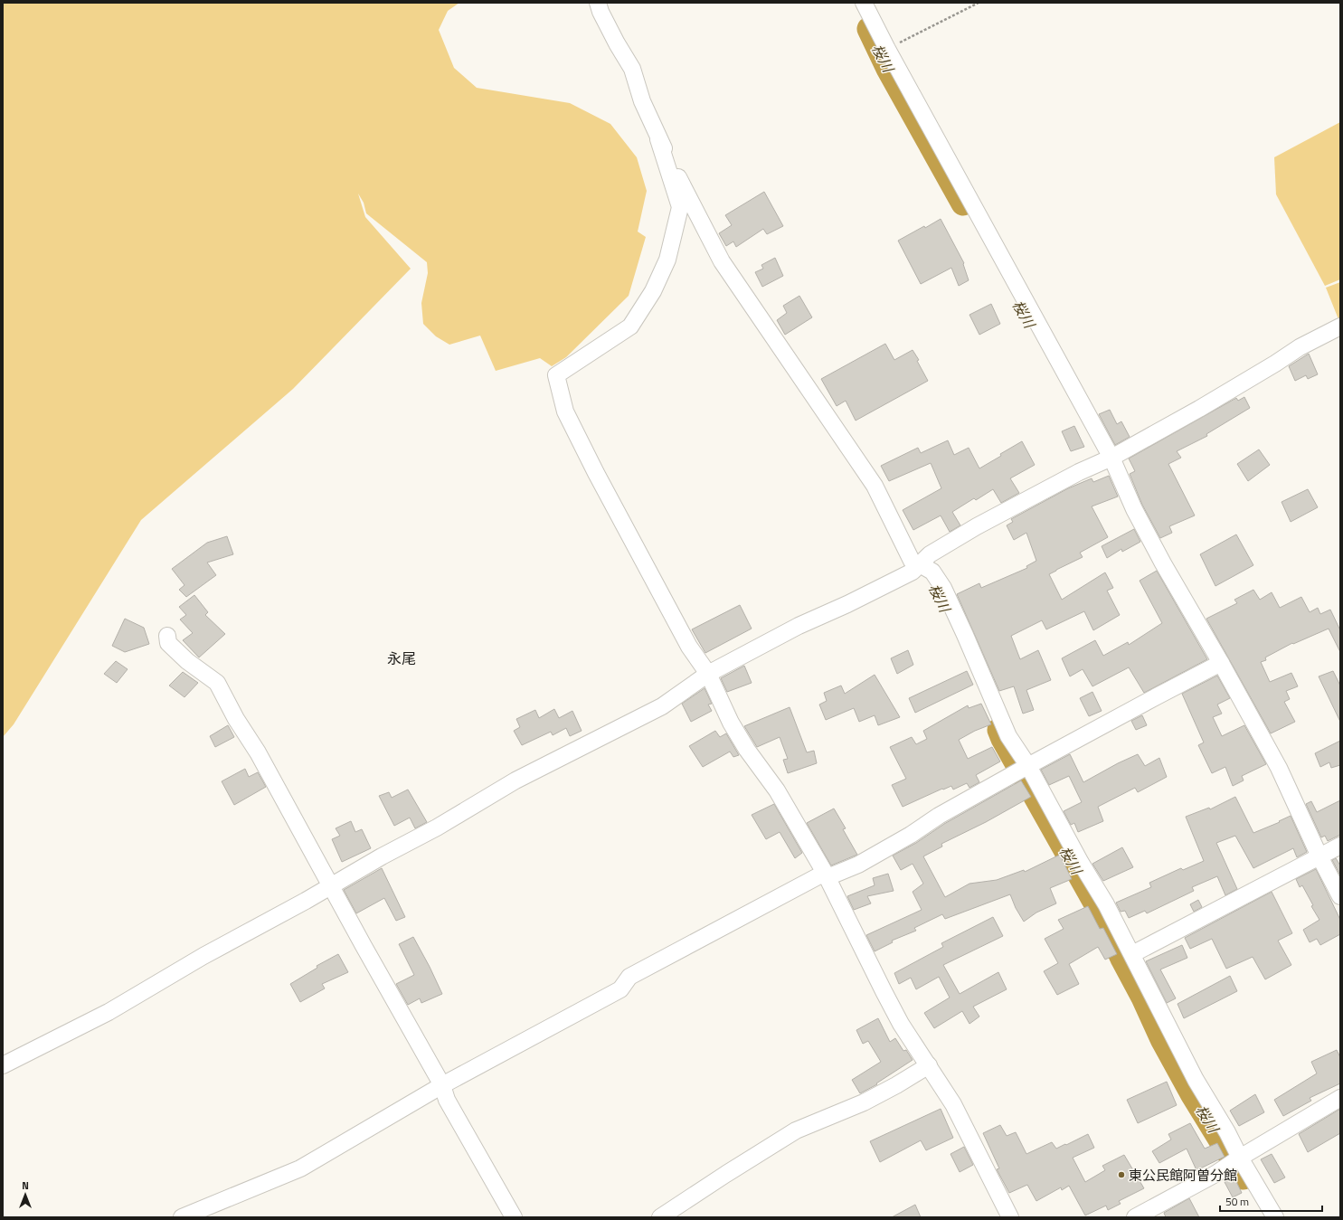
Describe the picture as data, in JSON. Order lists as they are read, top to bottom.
{
  "districts": ["永尾"],
  "water": ["桜川"],
  "places": ["東公民館阿曽分館"],
  "scale_bar": "50 m",
  "north": "top"
}
